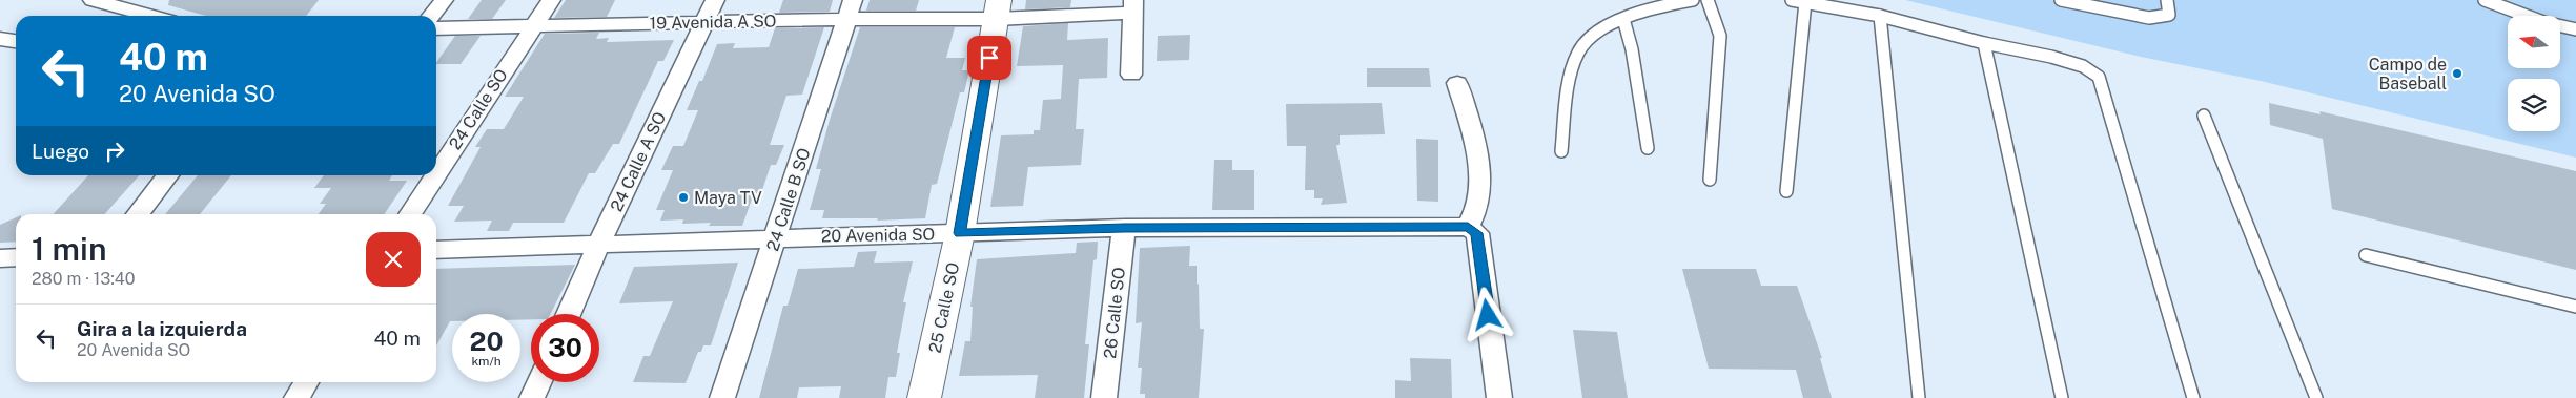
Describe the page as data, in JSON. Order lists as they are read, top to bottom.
{
  "streets": {
    "street": [
      "19 Avenida A SO",
      "24 Calle SO",
      "24 Calle A SO",
      "24 Calle B SO",
      "20 Avenida SO",
      "25 Calle SO",
      "26 Calle SO"
    ]
  },
  "crossings": [
    ["19 Avenida A SO", "24 Calle SO"],
    ["19 Avenida A SO", "24 Calle A SO"],
    ["19 Avenida A SO", "24 Calle B SO"],
    ["19 Avenida A SO", "25 Calle SO"],
    ["24 Calle A SO", "20 Avenida SO"],
    ["24 Calle B SO", "20 Avenida SO"],
    ["20 Avenida SO", "25 Calle SO"],
    ["20 Avenida SO", "26 Calle SO"]
  ],
  "places": ["Campo de Baseball", "Maya TV"],
  "north": "left",
  "page": {
    "turn": ["40 m", "20 Avenida SO"],
    "then": "Luego",
    "heading": ["1 min", "280 m · 13:40"],
    "list": [
      {
        "name": "Gira a la izquierda",
        "note": "20 Avenida SO",
        "value": "40 m"
      }
    ],
    "speed": "20 km/h",
    "limit": "30"
  }
}
